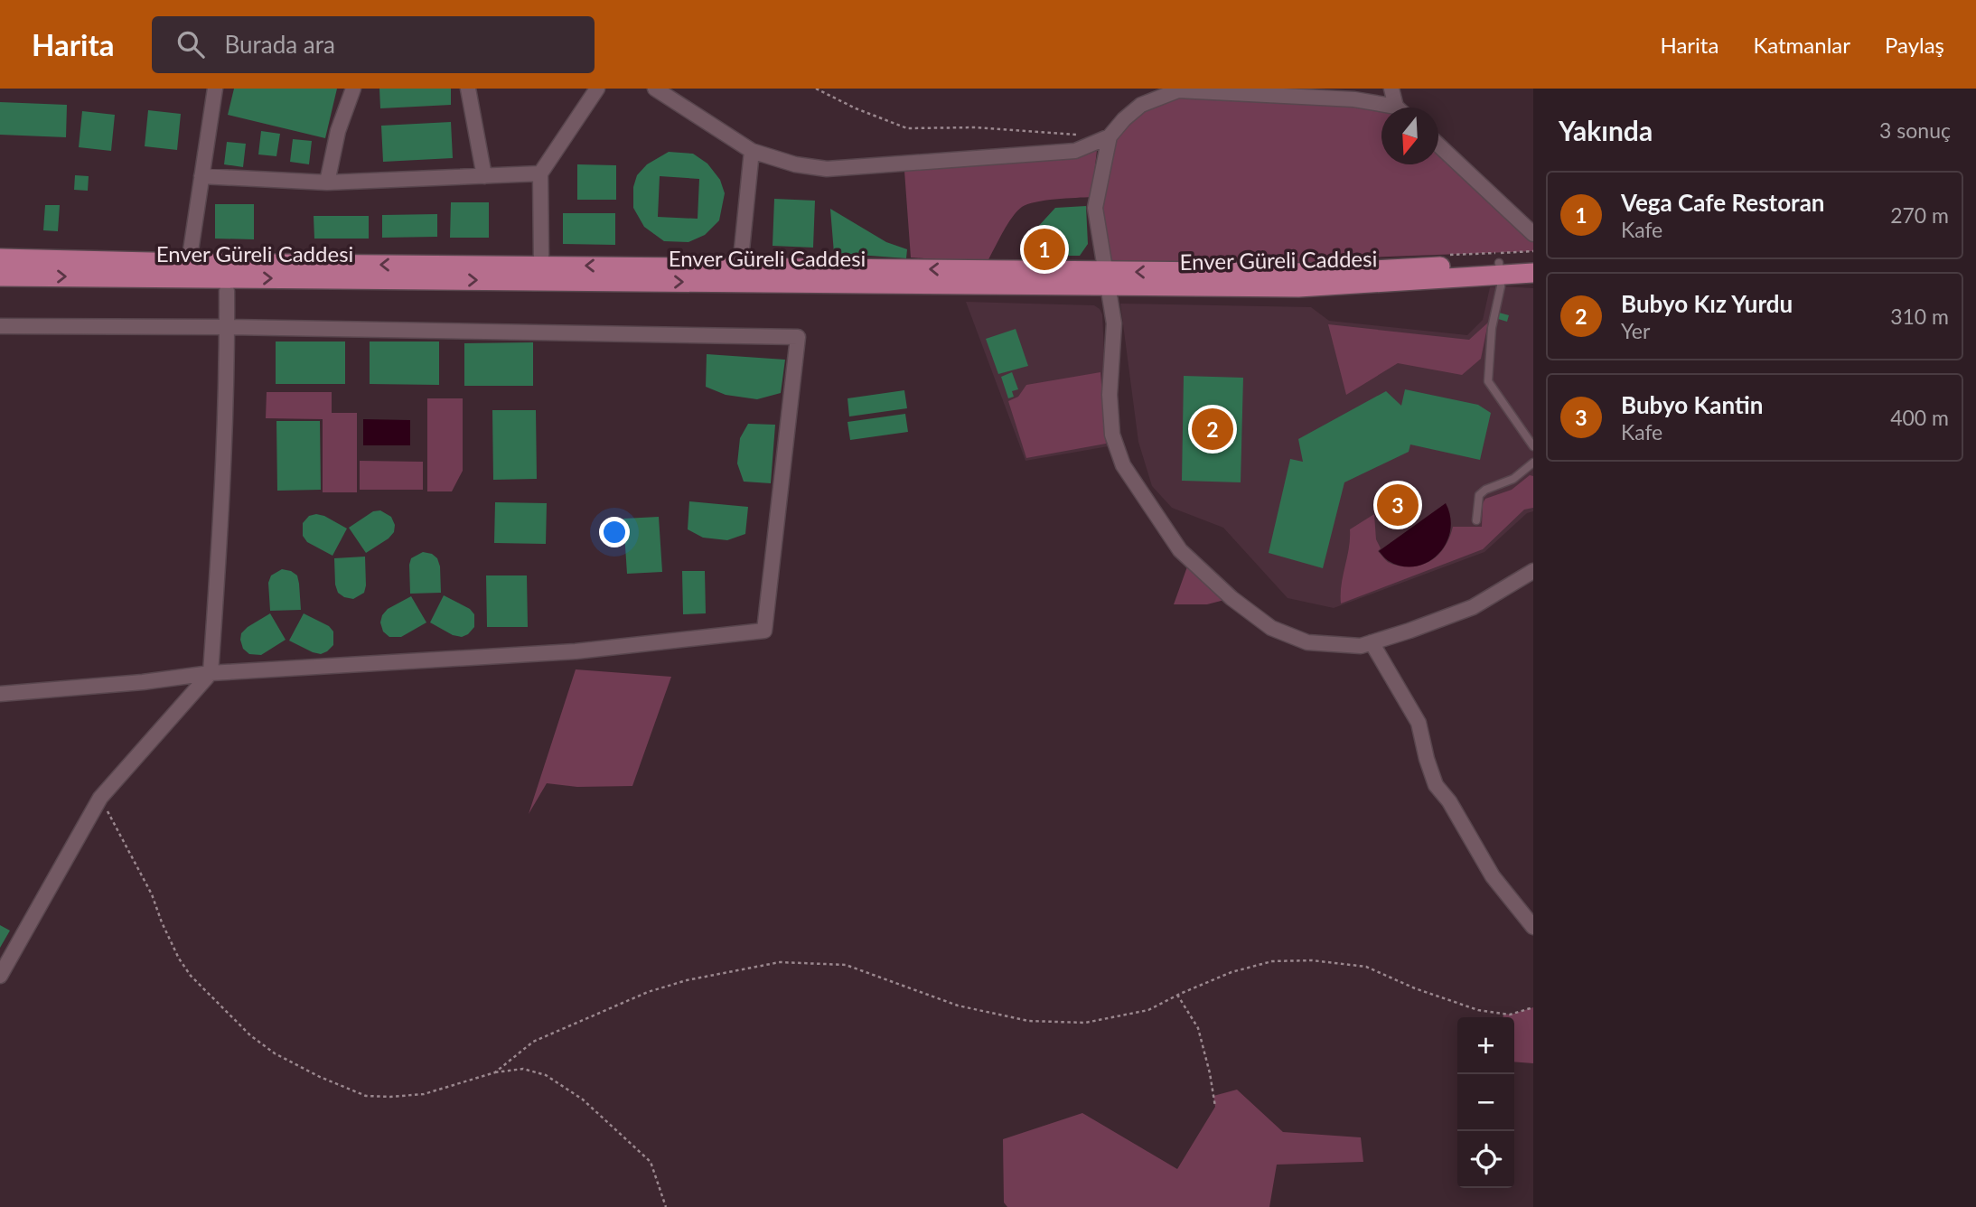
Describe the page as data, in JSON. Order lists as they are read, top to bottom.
{
  "streets": {
    "main road": ["Enver Güreli Caddesi"]
  },
  "north": "bottom",
  "page": {
    "header": "Harita",
    "search": "Burada ara",
    "nav": ["Harita", "Katmanlar", "Paylaş"],
    "heading": ["Yakında", "3 sonuç"],
    "list": [
      {
        "mark": "1",
        "name": "Vega Cafe Restoran",
        "note": "Kafe",
        "value": "270 m"
      },
      {
        "mark": "2",
        "name": "Bubyo Kız Yurdu",
        "note": "Yer",
        "value": "310 m"
      },
      {
        "mark": "3",
        "name": "Bubyo Kantin",
        "note": "Kafe",
        "value": "400 m"
      }
    ],
    "pins": ["1", "2", "3"],
    "map_buttons": ["+", "−"]
  }
}
